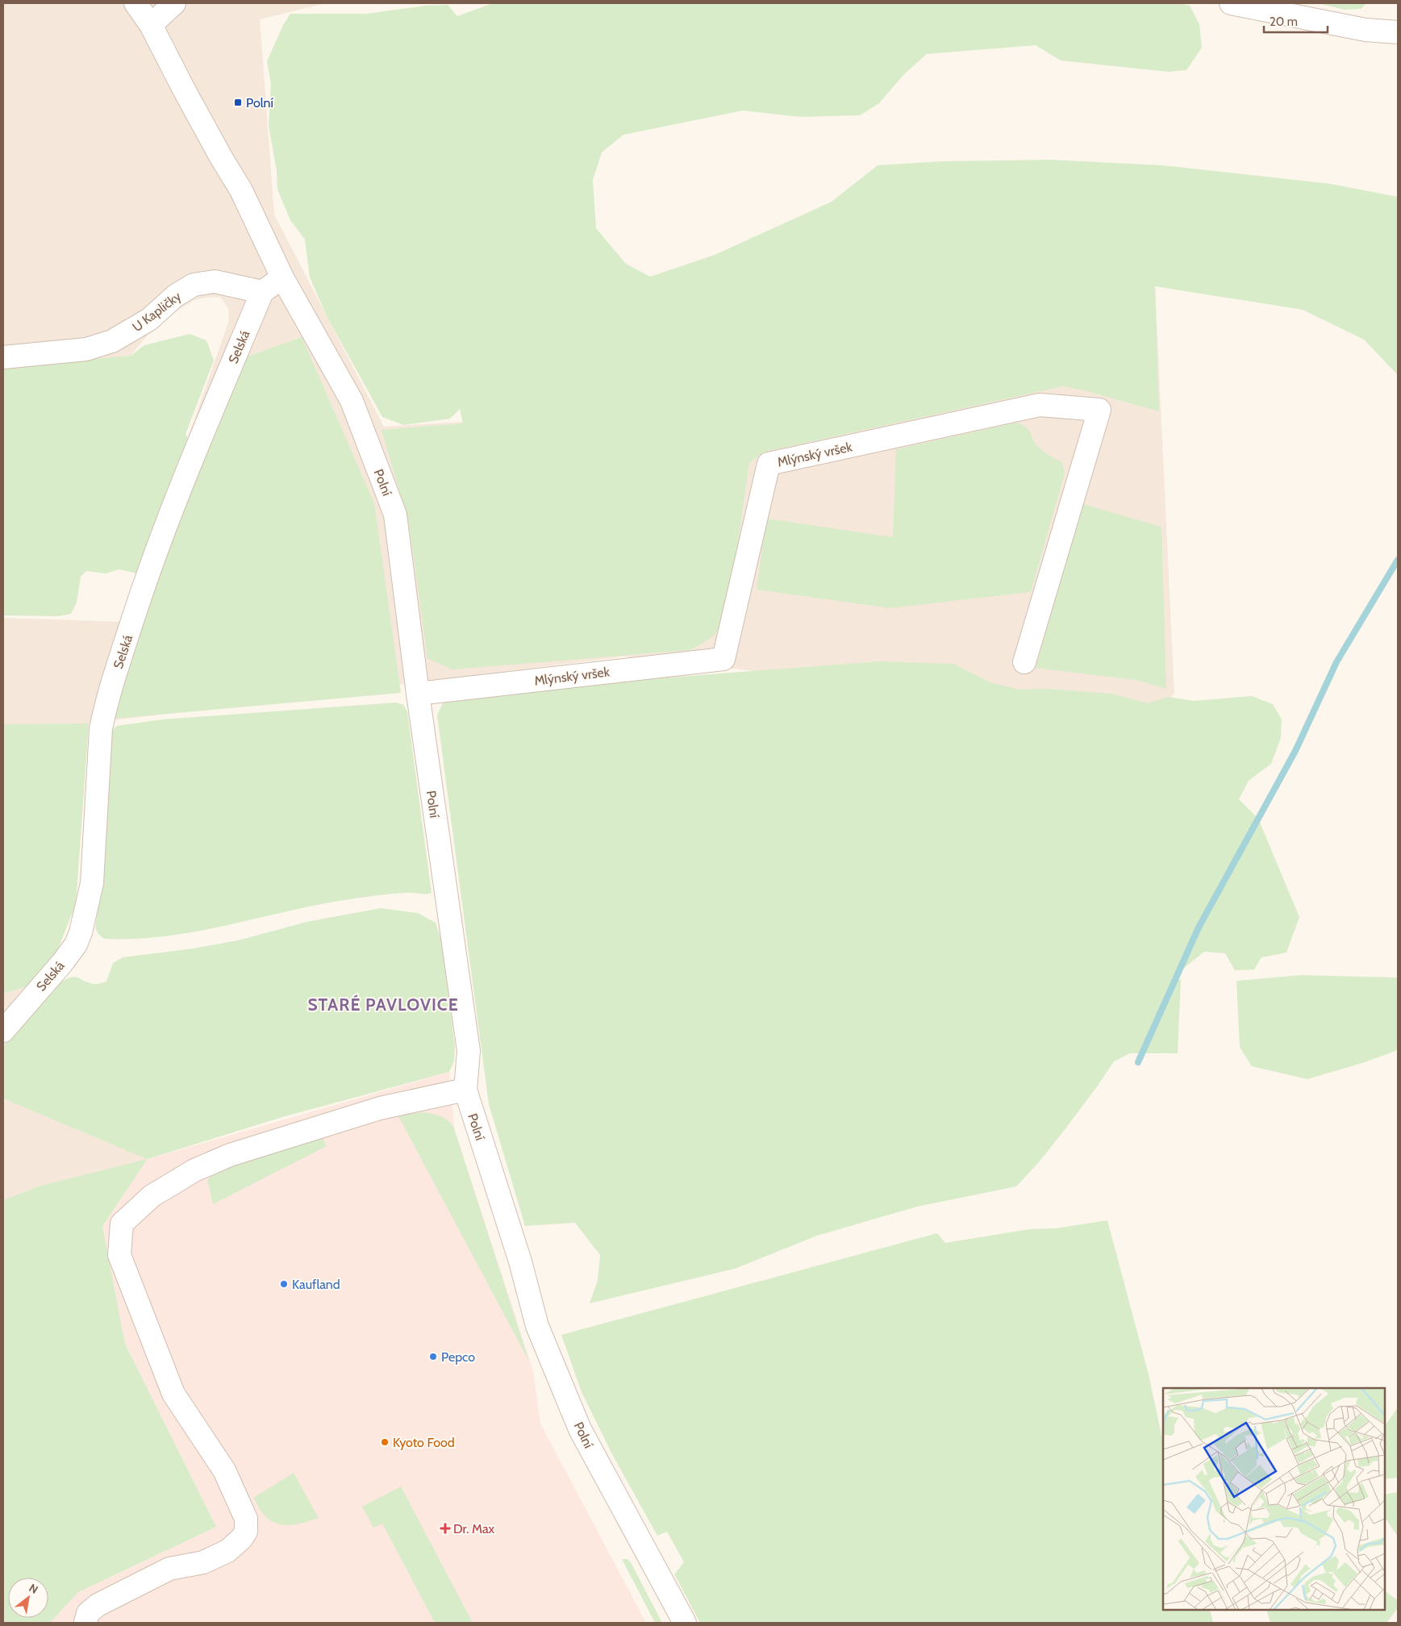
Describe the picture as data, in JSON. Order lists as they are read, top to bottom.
{
  "streets": {
    "street": [
      "U Kapličky",
      "Selská",
      "Mlýnský vršek",
      "Polní"
    ]
  },
  "crossings": [
    ["U Kapličky", "Selská"],
    ["Mlýnský vršek", "Polní"]
  ],
  "districts": ["STARÉ PAVLOVICE"],
  "places": {
    "transit": ["Polní"],
    "other": ["Kaufland", "Pepco", "Kyoto Food"],
    "health": ["Dr. Max"]
  },
  "scale_bar": "20 m",
  "north": "top right"
}
